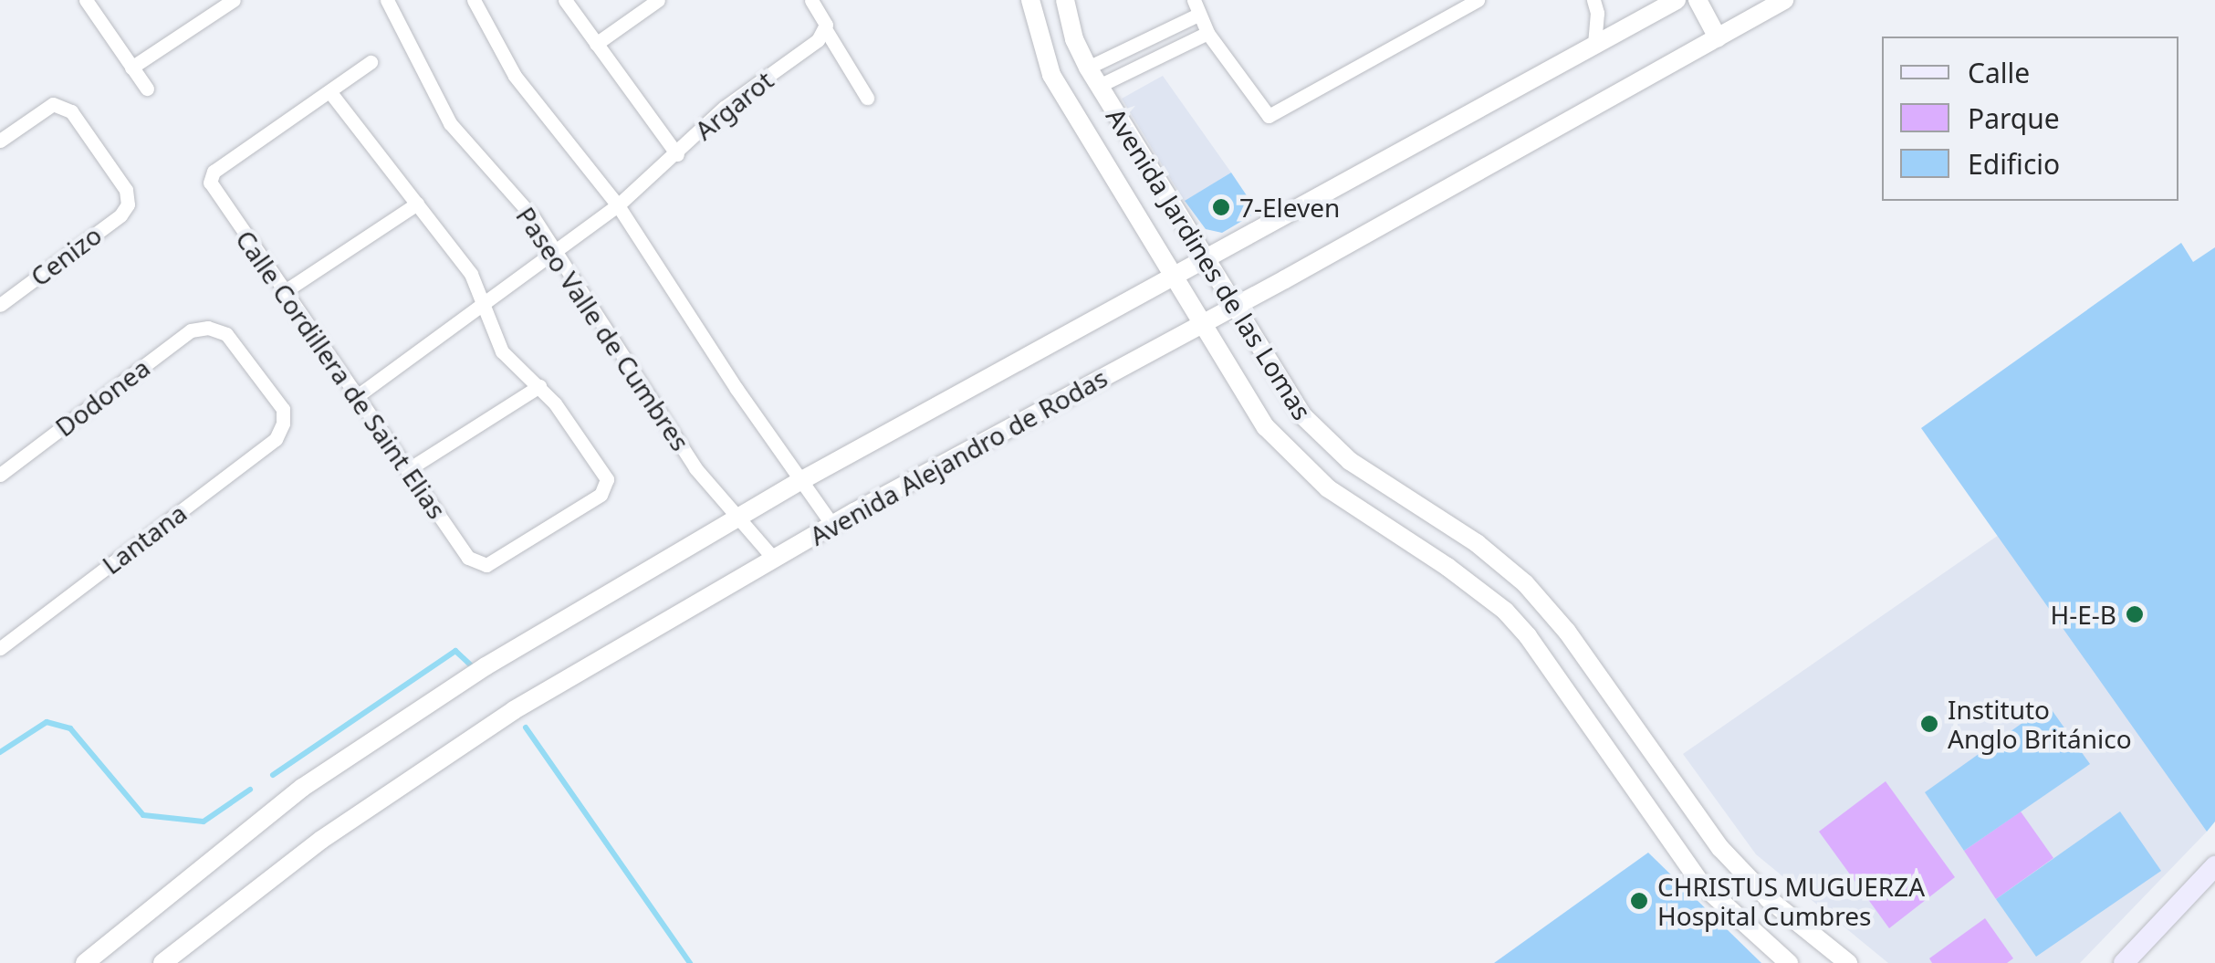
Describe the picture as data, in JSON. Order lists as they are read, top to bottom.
{
  "streets": {
    "street": [
      "Argarot",
      "Cenizo",
      "Avenida Jardines de las Lomas",
      "Paseo Valle de Cumbres",
      "Calle Cordillera de Saint Elias",
      "Dodonea",
      "Avenida Alejandro de Rodas",
      "Lantana"
    ]
  },
  "crossings": [
    ["Argarot", "Paseo Valle de Cumbres"],
    ["Argarot", "Calle Cordillera de Saint Elias"],
    ["Avenida Jardines de las Lomas", "Avenida Alejandro de Rodas"],
    ["Paseo Valle de Cumbres", "Avenida Alejandro de Rodas"],
    ["Dodonea", "Lantana"]
  ],
  "places": [
    "7-Eleven",
    "H-E-B",
    "Instituto Anglo Británico",
    "CHRISTUS MUGUERZA Hospital Cumbres"
  ],
  "legend": ["Calle", "Parque", "Edificio"]
}
